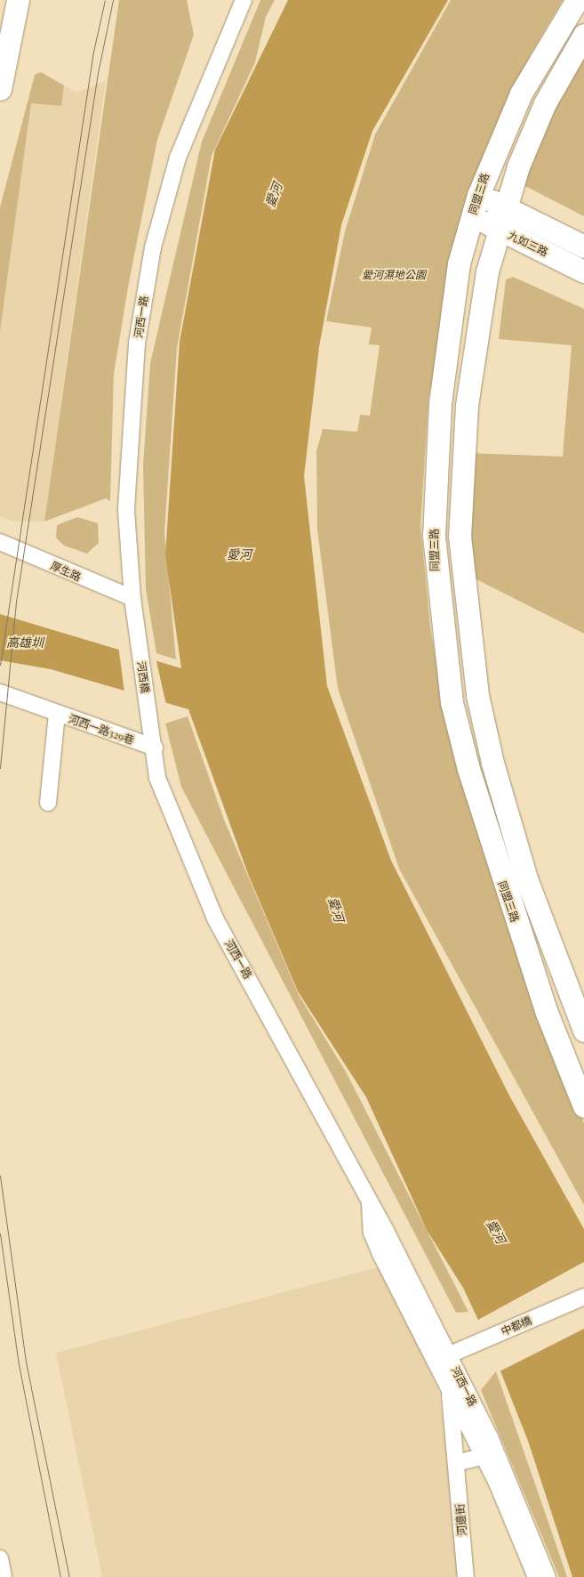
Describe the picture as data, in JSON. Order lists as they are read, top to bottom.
{
  "streets": {
    "street": [
      "同盟三路",
      "九如三路",
      "河西一路",
      "厚生路",
      "河西橋",
      "河西一路329巷",
      "中都橋",
      "河邊街"
    ]
  },
  "crossings": [
    ["同盟三路", "九如三路"],
    ["河西一路", "厚生路"],
    ["河西一路", "河西橋"],
    ["河西一路", "河西一路329巷"],
    ["河西一路", "中都橋"],
    ["河西一路", "河邊街"]
  ],
  "water": ["愛河", "高雄圳"],
  "parks": ["愛河濕地公園"]
}
